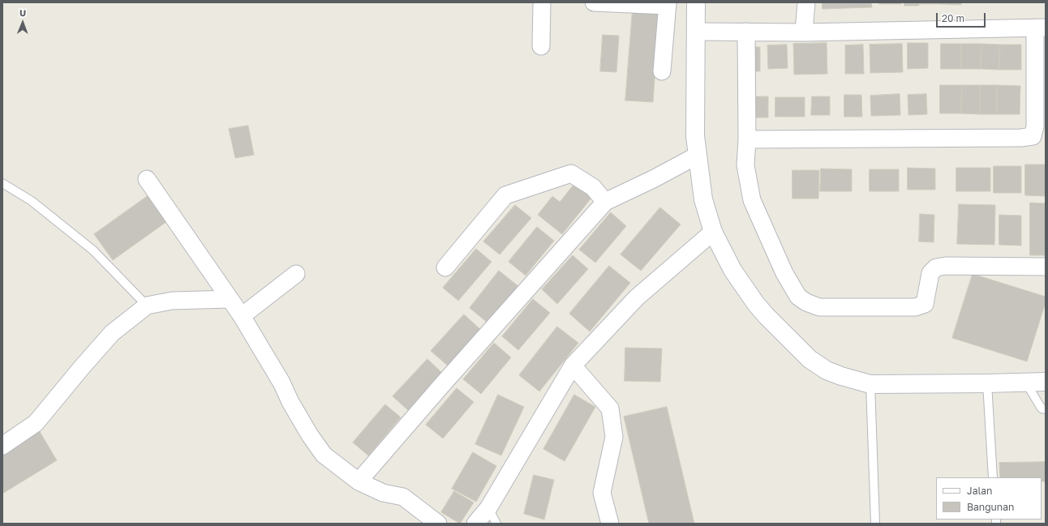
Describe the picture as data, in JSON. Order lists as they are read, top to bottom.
{
  "legend": ["Jalan", "Bangunan"],
  "scale_bar": "20 m",
  "north": "top"
}
